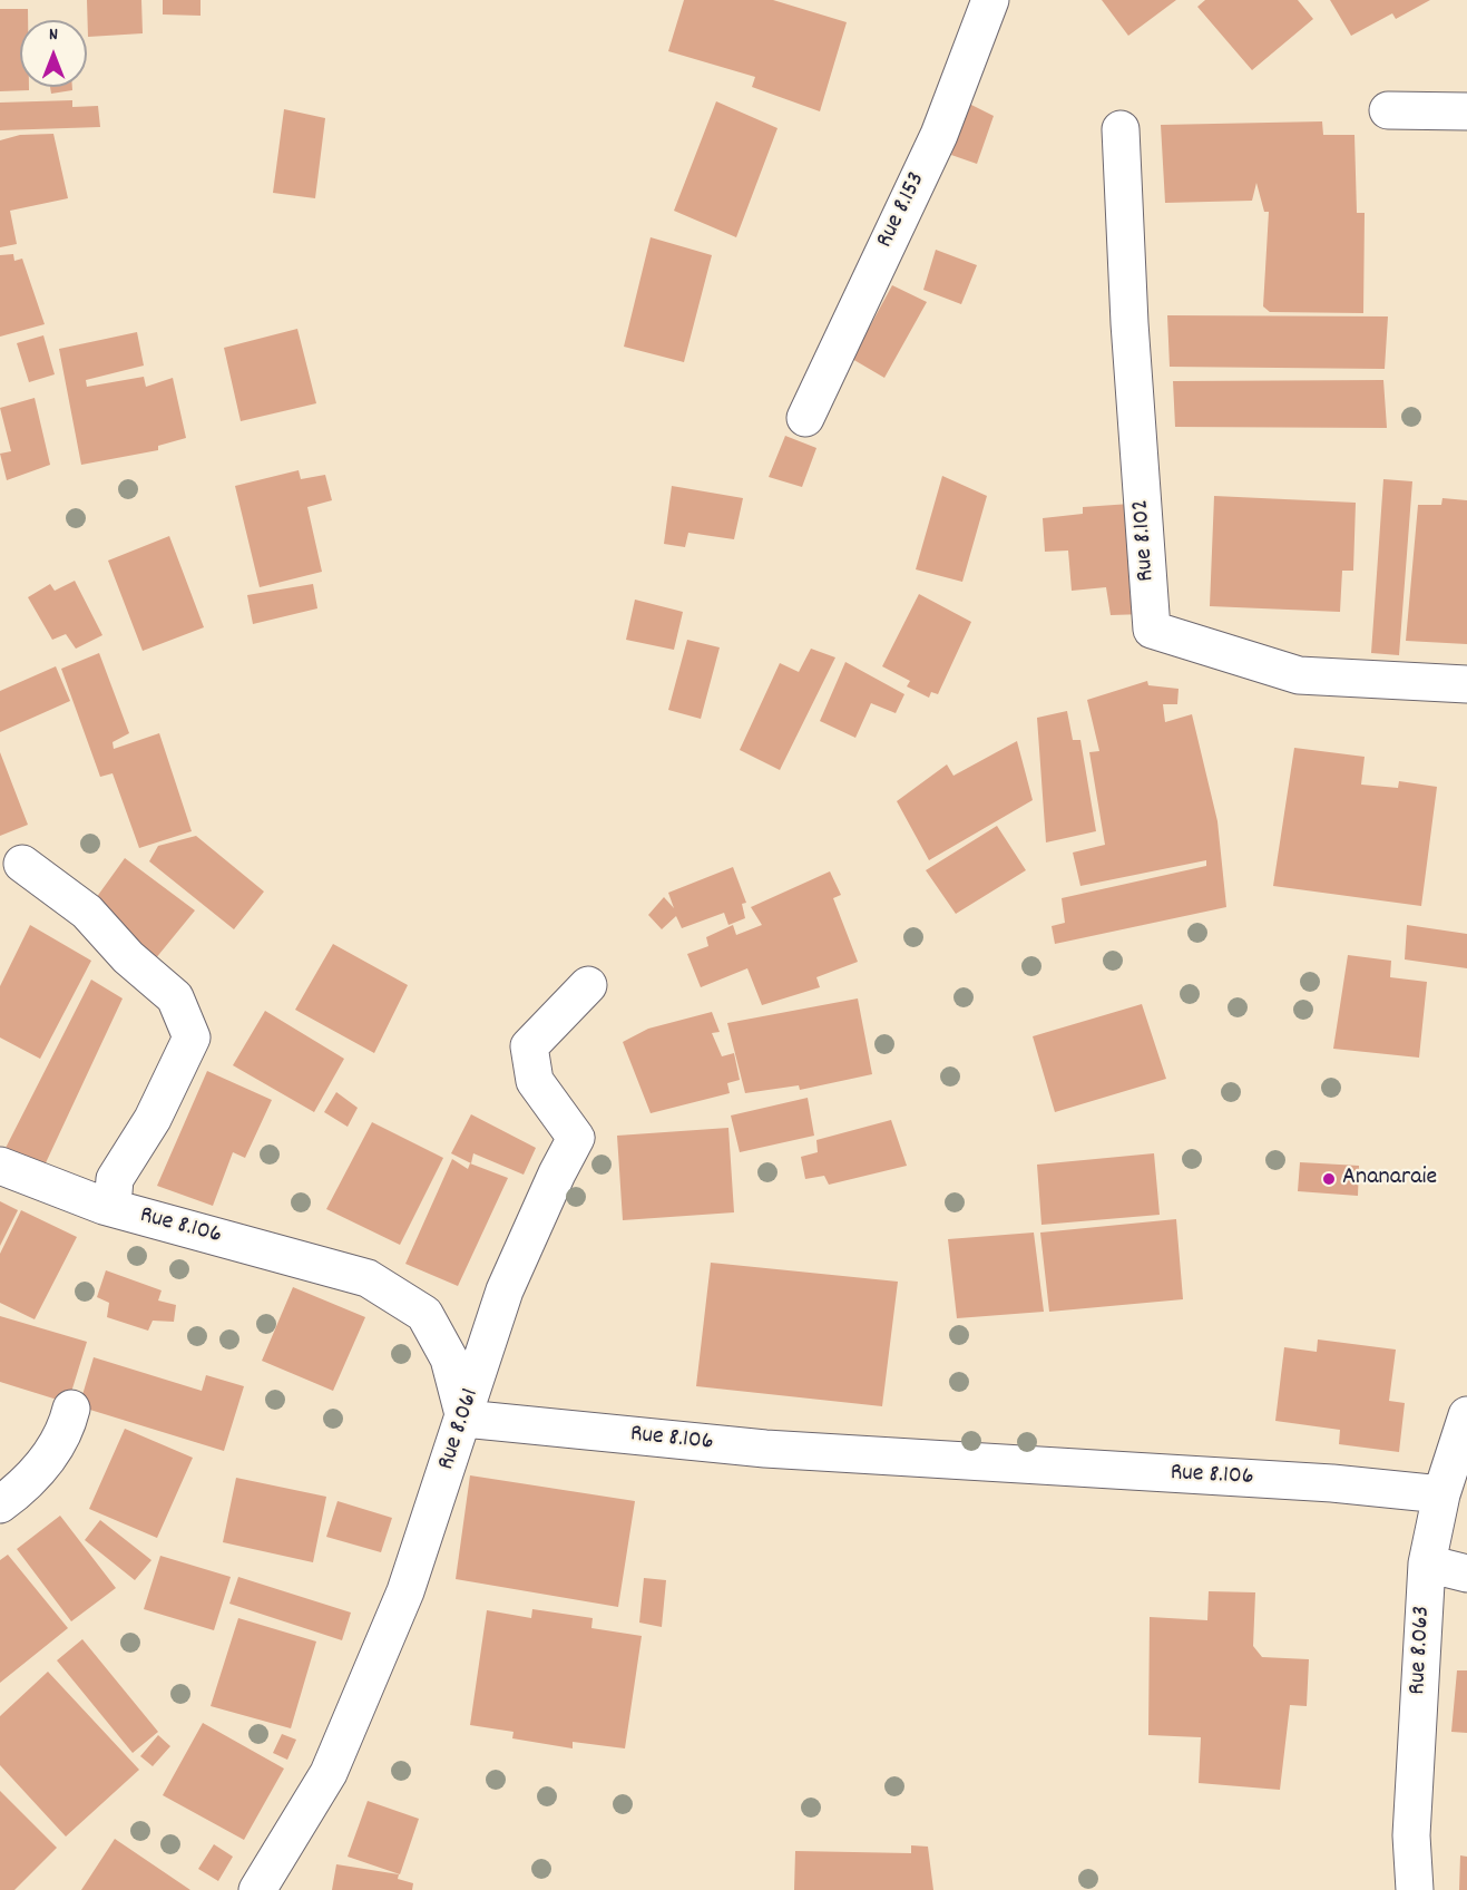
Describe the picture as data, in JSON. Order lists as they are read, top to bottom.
{
  "streets": {
    "street": [
      "Rue 8.153",
      "Rue 8.102",
      "Rue 8.106",
      "Rue 8.061",
      "Rue 8.063"
    ]
  },
  "crossings": [
    ["Rue 8.106", "Rue 8.061"],
    ["Rue 8.106", "Rue 8.063"]
  ],
  "places": ["Ananaraie"],
  "north": "top"
}
